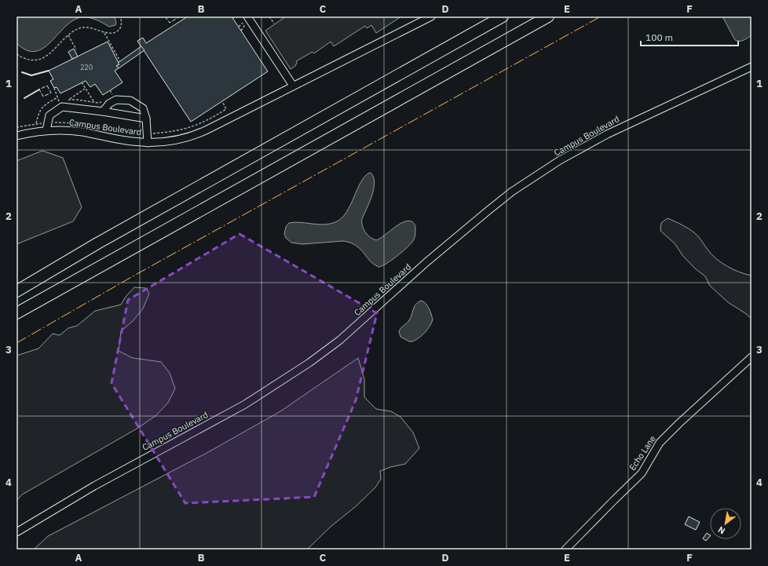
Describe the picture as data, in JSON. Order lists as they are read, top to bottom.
{
  "streets": {
    "street": ["Campus Boulevard", "Echo Lane"]
  },
  "house_numbers": ["220"],
  "scale_bar": "100 m",
  "north": "bottom left",
  "grid": {
    "columns": [
      "A",
      "B",
      "C",
      "D",
      "E",
      "F"
    ],
    "rows": [
      "1",
      "2",
      "3",
      "4"
    ]
  }
}
